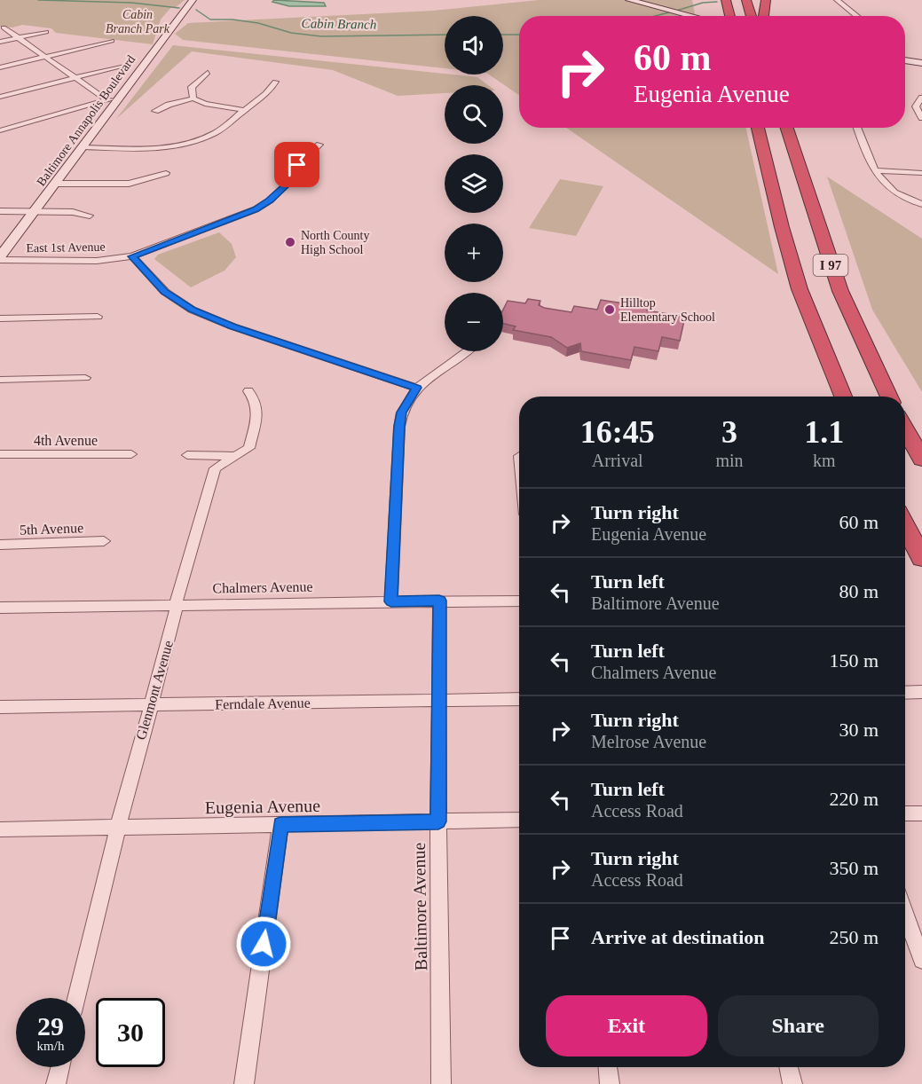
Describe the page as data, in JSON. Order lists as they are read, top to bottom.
{
  "streets": {
    "highway": ["I 97"],
    "main road": ["Baltimore Annapolis Boulevard"],
    "street": [
      "East 1st Avenue",
      "4th Avenue",
      "5th Avenue",
      "Chalmers Avenue",
      "Glenmont Avenue",
      "Ferndale Avenue",
      "Eugenia Avenue",
      "Baltimore Avenue"
    ]
  },
  "crossings": [
    ["Baltimore Annapolis Boulevard", "East 1st Avenue"],
    ["Chalmers Avenue", "Glenmont Avenue"],
    ["Chalmers Avenue", "Baltimore Avenue"],
    ["Glenmont Avenue", "Ferndale Avenue"],
    ["Glenmont Avenue", "Eugenia Avenue"],
    ["Ferndale Avenue", "Baltimore Avenue"],
    ["Eugenia Avenue", "Baltimore Avenue"]
  ],
  "water": ["Cabin Branch"],
  "parks": ["Cabin Branch Park"],
  "places": ["North County High School", "Hilltop Elementary School"],
  "page": {
    "map_buttons": ["+", "−"],
    "turn": ["60 m", "Eugenia Avenue"],
    "eta": [
      "16:45",
      "Arrival",
      "3",
      "min",
      "1.1",
      "km"
    ],
    "list": [
      {
        "name": "Turn right",
        "note": "Eugenia Avenue",
        "value": "60 m"
      },
      {
        "name": "Turn left",
        "note": "Baltimore Avenue",
        "value": "80 m"
      },
      {
        "name": "Turn left",
        "note": "Chalmers Avenue",
        "value": "150 m"
      },
      {
        "name": "Turn right",
        "note": "Melrose Avenue",
        "value": "30 m"
      },
      {
        "name": "Turn left",
        "note": "Access Road",
        "value": "220 m"
      },
      {
        "name": "Turn right",
        "note": "Access Road",
        "value": "350 m"
      },
      {
        "name": "Arrive at destination",
        "value": "250 m"
      }
    ],
    "buttons": ["Exit", "Share"],
    "speed": "29 km/h",
    "limit": "30"
  }
}
